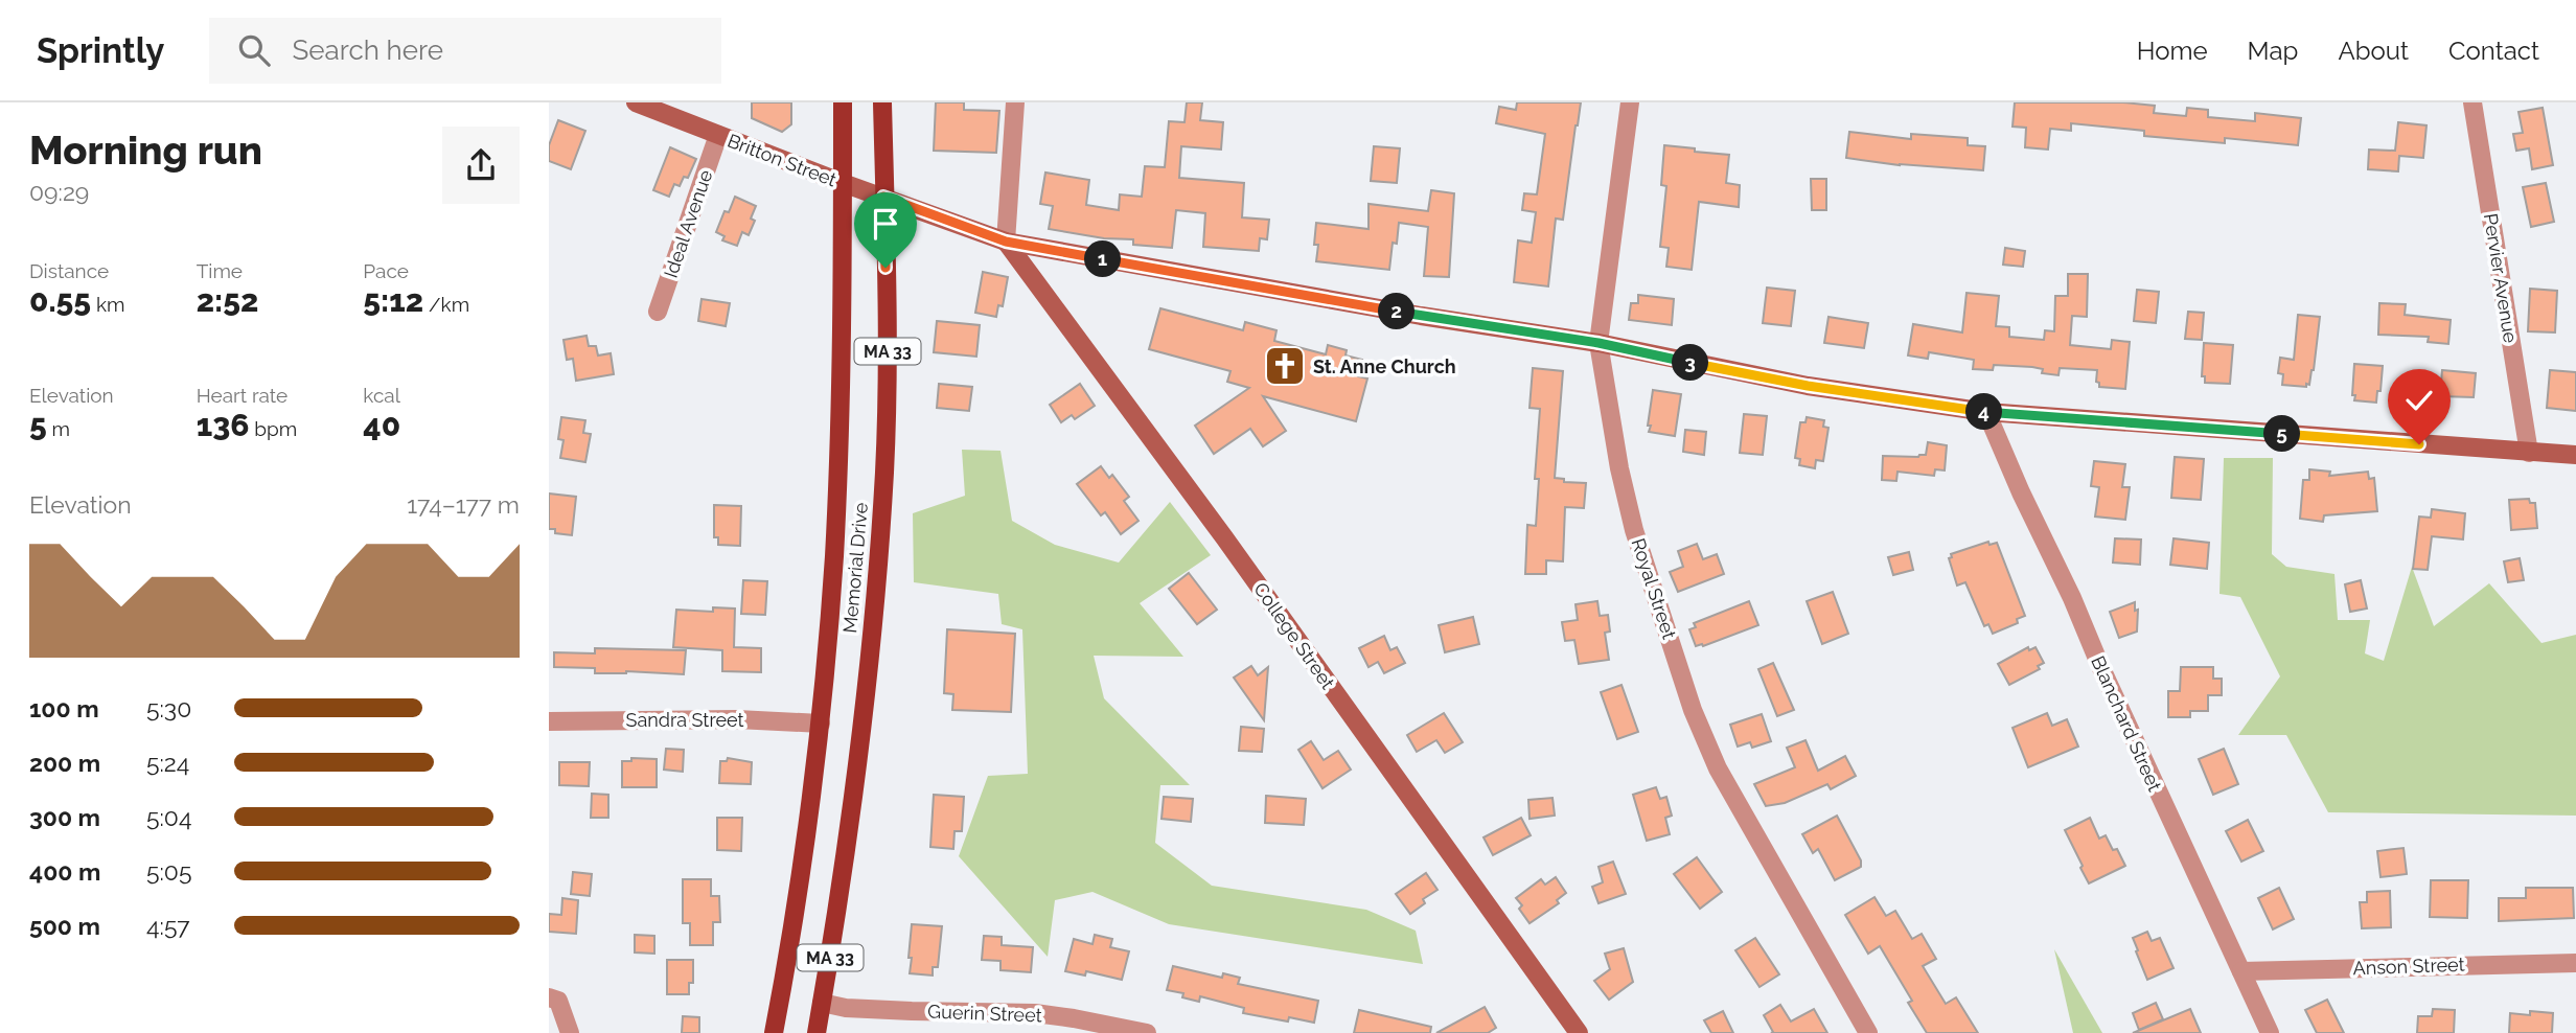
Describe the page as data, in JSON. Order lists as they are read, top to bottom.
{
  "streets": {
    "main road": ["MA 33", "Memorial Drive"],
    "street": [
      "Britton Street",
      "Ideal Avenue",
      "Pervier Avenue",
      "Royal Street",
      "College Street",
      "Sandra Street",
      "Blanchard Street",
      "Anson Street",
      "Guerin Street"
    ]
  },
  "crossings": [
    ["Britton Street", "Ideal Avenue"],
    ["Britton Street", "Pervier Avenue"],
    ["Britton Street", "Memorial Drive"],
    ["Britton Street", "Royal Street"],
    ["Britton Street", "College Street"],
    ["Britton Street", "Blanchard Street"],
    ["Memorial Drive", "Sandra Street"],
    ["Memorial Drive", "Guerin Street"],
    ["Blanchard Street", "Anson Street"]
  ],
  "places": {
    "church": ["St. Anne Church"]
  },
  "page": {
    "header": "Sprintly",
    "search": "Search here",
    "nav": [
      "Home",
      "Map",
      "About",
      "Contact"
    ],
    "heading": ["Morning run", "09:29"],
    "stats": [
      ["Distance", "0.55 km"],
      ["Time", "2:52"],
      ["Pace", "5:12 /km"],
      ["Elevation", "5 m"],
      ["Heart rate", "136 bpm"],
      ["kcal", "40"]
    ],
    "pins": [
      "1",
      "2",
      "3",
      "4",
      "5"
    ],
    "chart": ["Elevation", "174–177 m"],
    "list": [
      {
        "name": "100 m",
        "note": "5:30"
      },
      {
        "name": "200 m",
        "note": "5:24"
      },
      {
        "name": "300 m",
        "note": "5:04"
      },
      {
        "name": "400 m",
        "note": "5:05"
      },
      {
        "name": "500 m",
        "note": "4:57"
      }
    ]
  }
}
